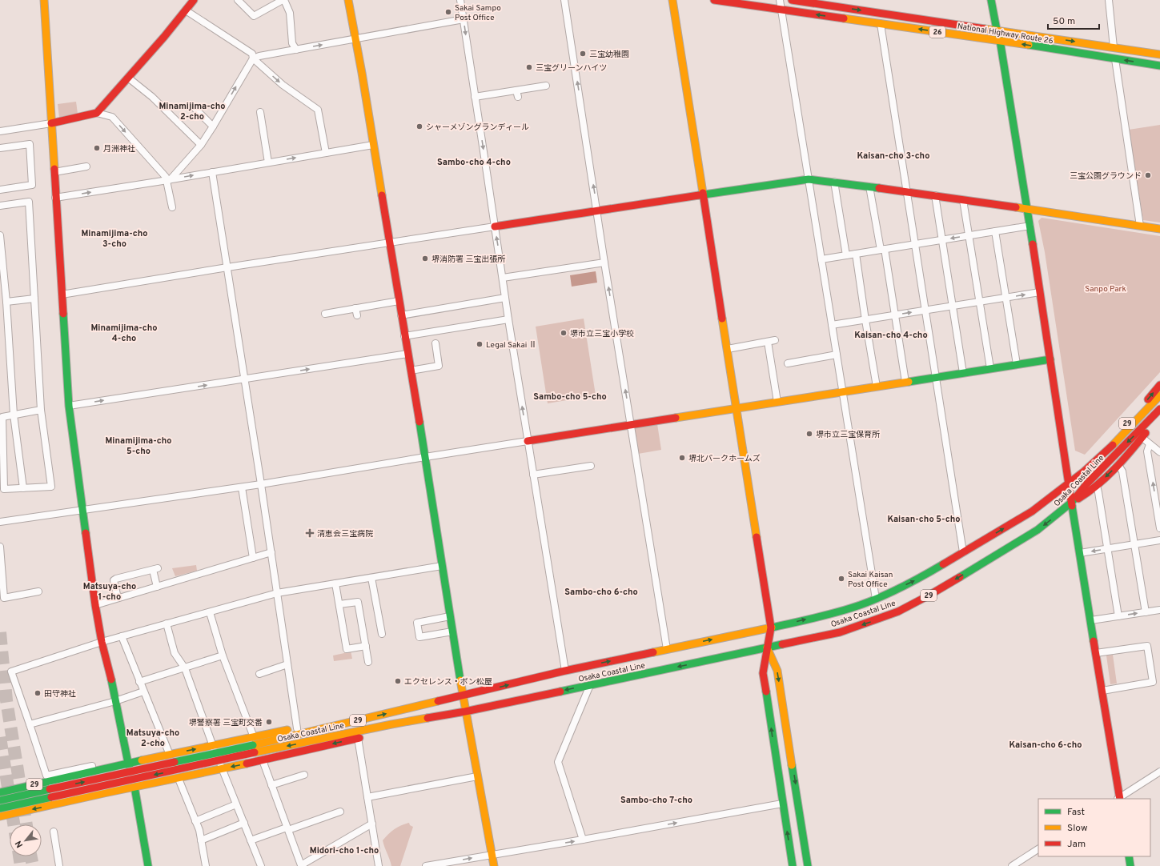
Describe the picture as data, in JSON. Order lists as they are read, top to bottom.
{
  "streets": {
    "main road": [
      "26",
      "National Highway Route 26",
      "29",
      "Osaka Coastal Line"
    ]
  },
  "crossings": [
    ["29", "Osaka Coastal Line"]
  ],
  "districts": [
    "Minamijima-cho 2-cho",
    "Kaisan-cho 3-cho",
    "Sambo-cho 4-cho",
    "Minamijima-cho 3-cho",
    "Minamijima-cho 4-cho",
    "Kaisan-cho 4-cho",
    "Sambo-cho 5-cho",
    "Minamijima-cho 5-cho",
    "Kaisan-cho 5-cho",
    "Matsuya-cho 1-cho",
    "Sambo-cho 6-cho",
    "Matsuya-cho 2-cho",
    "Kaisan-cho 6-cho",
    "Sambo-cho 7-cho",
    "Midori-cho 1-cho"
  ],
  "parks": ["Sanpo Park"],
  "places": {
    "other": [
      "Sakai Sampo Post Office",
      "三宝幼稚園",
      "三宝グリーンハイツ",
      "シャーメゾングランディール",
      "月洲神社",
      "三宝公園グラウンド",
      "堺消防署 三宝出張所",
      "堺市立三宝小学校",
      "Legal Sakai Ⅱ",
      "堺市立三宝保育所",
      "堺北パークホームズ",
      "Sakai Kaisan Post Office",
      "エクセレンス・ボン松屋",
      "田守神社",
      "堺警察署 三宝町交番"
    ],
    "health": ["清恵会三宝病院"]
  },
  "legend": ["Fast", "Slow", "Jam"],
  "scale_bar": "50 m",
  "north": "bottom left"
}
